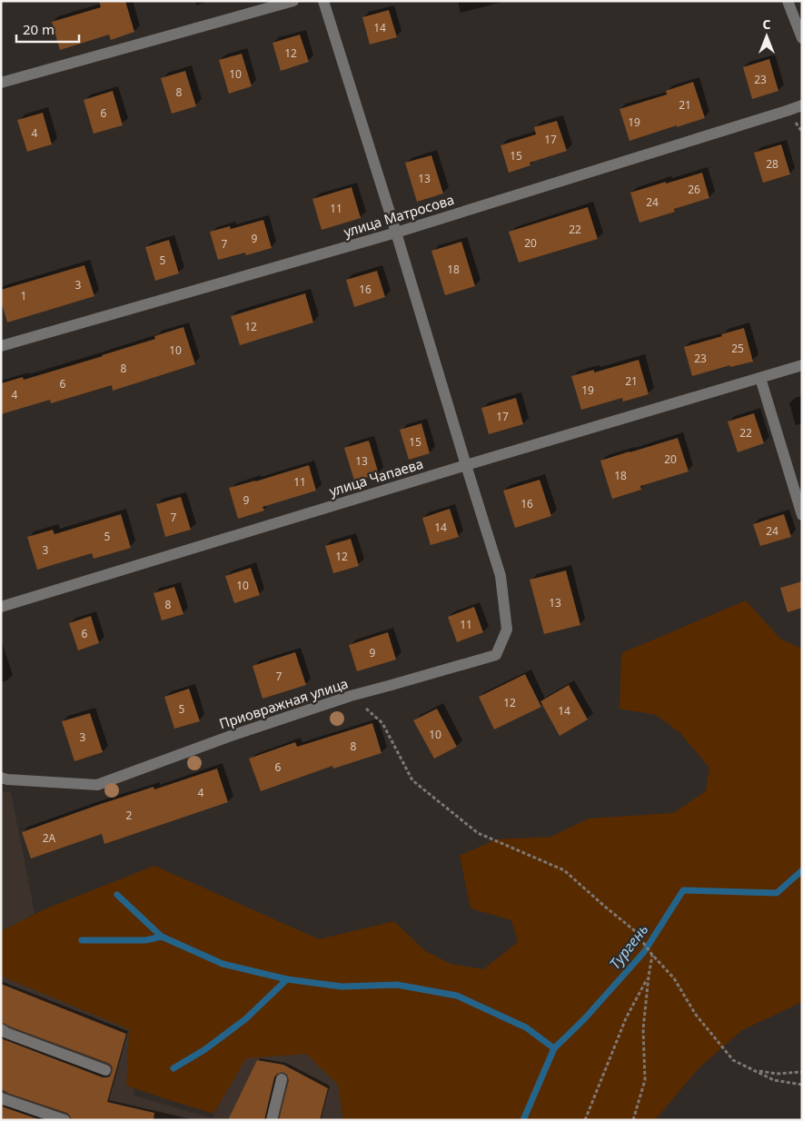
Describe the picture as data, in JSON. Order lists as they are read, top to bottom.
{
  "streets": {
    "street": ["улица Матросова", "улица Чапаева", "Приовражная улица"]
  },
  "crossings": [
    ["улица Чапаева", "Приовражная улица"]
  ],
  "water": ["Тургень"],
  "house_numbers": [
    "14",
    "12",
    "10",
    "23",
    "8",
    "21",
    "6",
    "19",
    "4",
    "17",
    "15",
    "28",
    "13",
    "26",
    "24",
    "11",
    "22",
    "9",
    "20",
    "7",
    "5",
    "18",
    "3",
    "16",
    "1",
    "12",
    "25",
    "10",
    "23",
    "8",
    "21",
    "6",
    "19",
    "4",
    "17",
    "22",
    "15",
    "20",
    "13",
    "18",
    "11",
    "9",
    "16",
    "7",
    "14",
    "24",
    "5",
    "3",
    "12",
    "10",
    "13",
    "8",
    "11",
    "6",
    "9",
    "7",
    "12",
    "5",
    "14",
    "10",
    "3",
    "8",
    "6",
    "4",
    "2",
    "2А"
  ],
  "scale_bar": "20 m",
  "north": "top"
}
